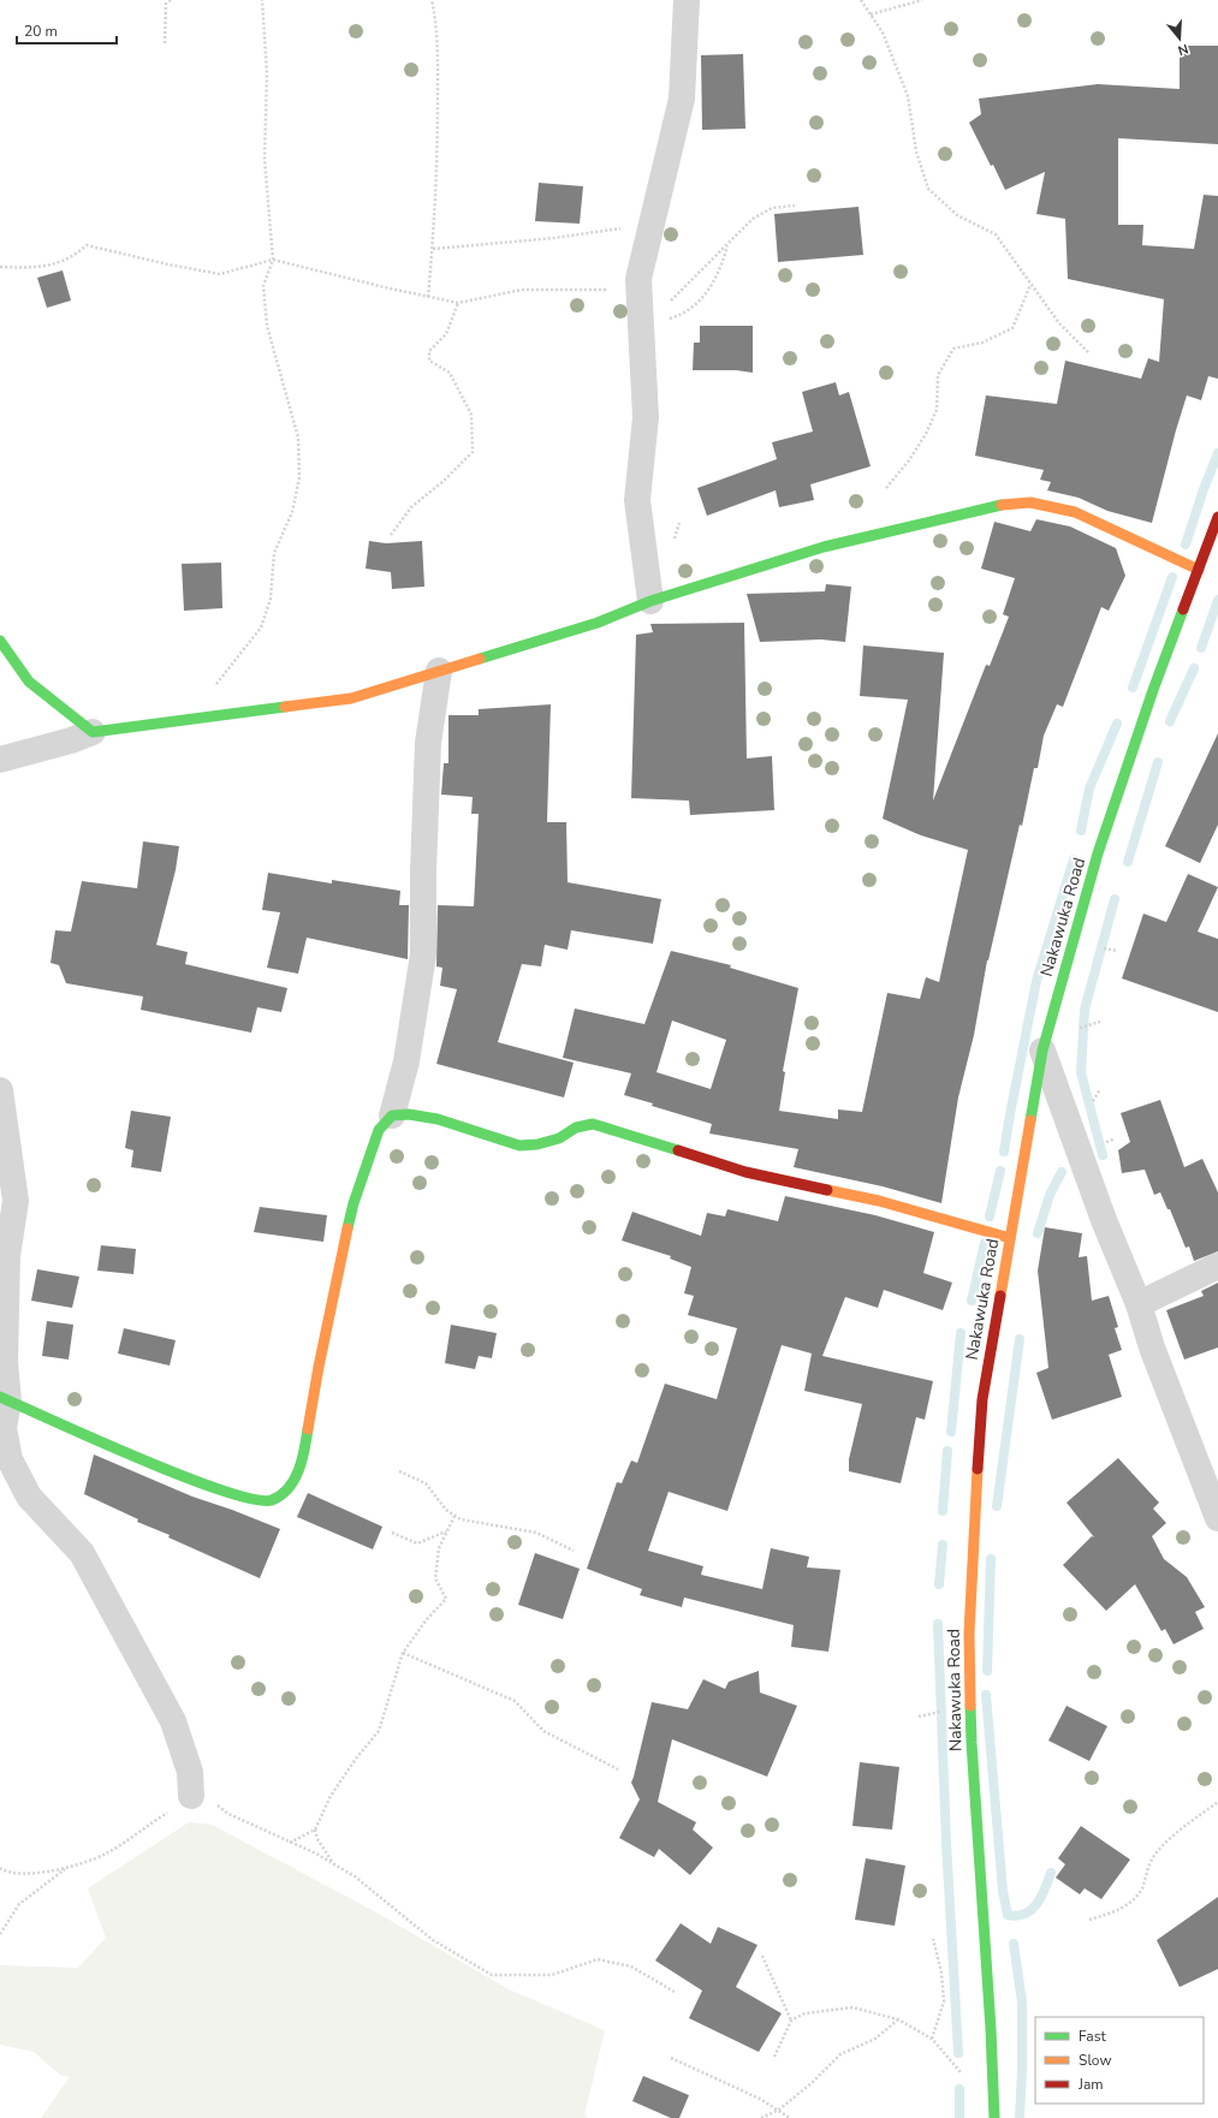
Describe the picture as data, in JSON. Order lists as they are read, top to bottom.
{
  "streets": {
    "street": ["Nakawuka Road"]
  },
  "legend": ["Fast", "Slow", "Jam"],
  "scale_bar": "20 m",
  "north": "bottom"
}
